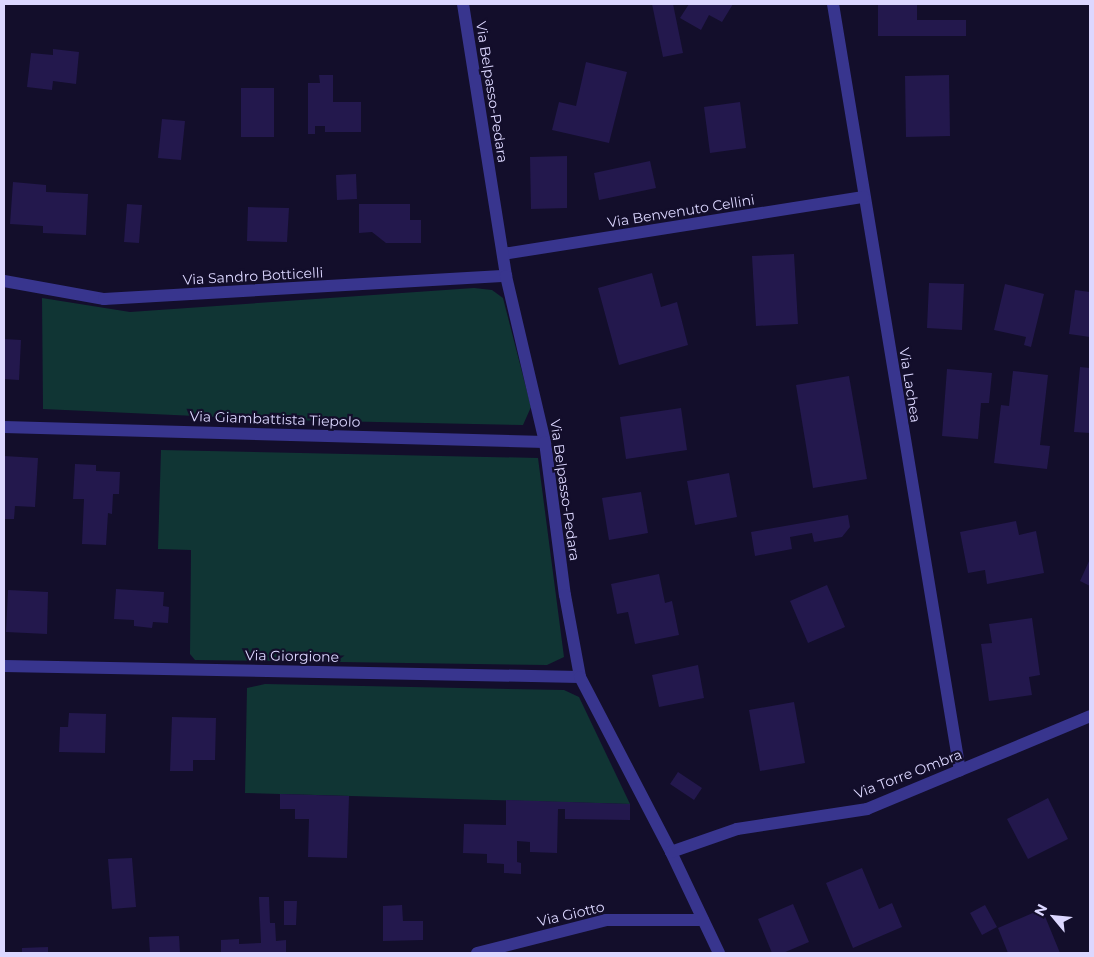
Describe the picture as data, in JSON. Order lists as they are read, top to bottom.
{
  "streets": {
    "street": [
      "Via Belpasso-Pedara",
      "Via Benvenuto Cellini",
      "Via Sandro Botticelli",
      "Via Lachea",
      "Via Giambattista Tiepolo",
      "Via Giorgione",
      "Via Torre Ombra",
      "Via Giotto"
    ]
  },
  "crossings": [
    ["Via Belpasso-Pedara", "Via Benvenuto Cellini"],
    ["Via Belpasso-Pedara", "Via Sandro Botticelli"],
    ["Via Belpasso-Pedara", "Via Giambattista Tiepolo"],
    ["Via Belpasso-Pedara", "Via Giorgione"],
    ["Via Belpasso-Pedara", "Via Torre Ombra"],
    ["Via Belpasso-Pedara", "Via Giotto"],
    ["Via Benvenuto Cellini", "Via Lachea"],
    ["Via Lachea", "Via Torre Ombra"]
  ],
  "north": "top left"
}
